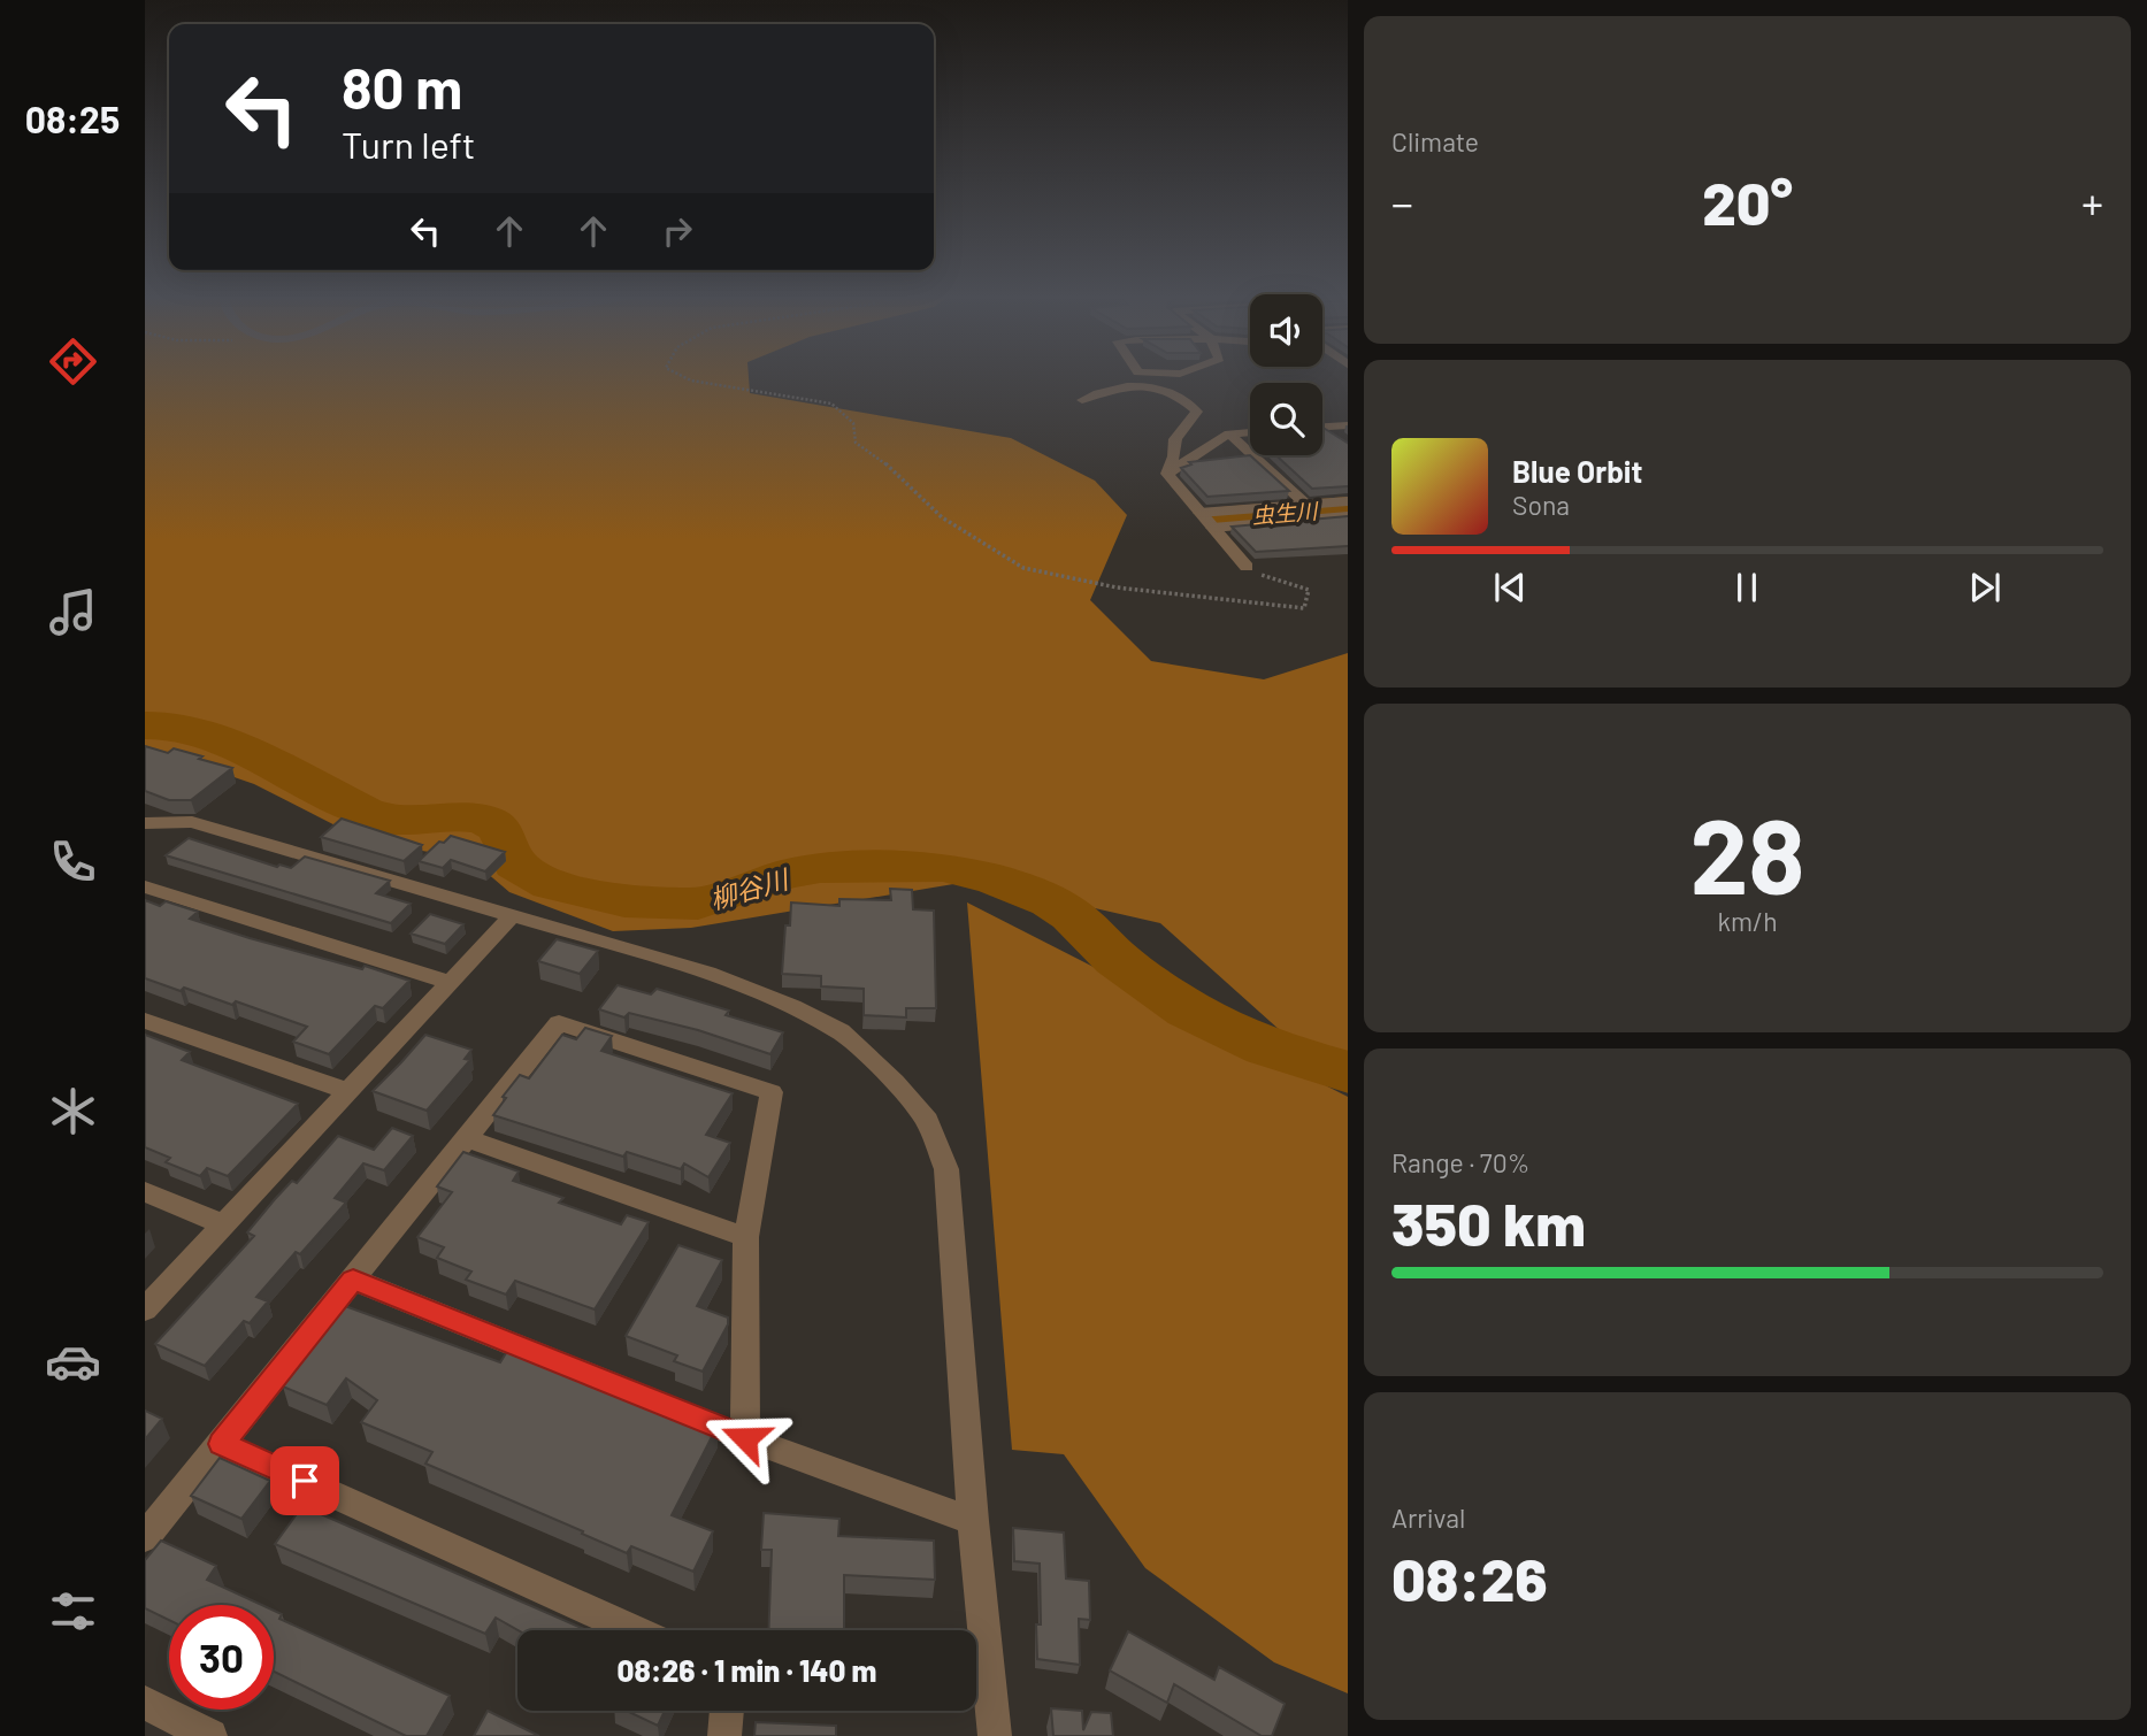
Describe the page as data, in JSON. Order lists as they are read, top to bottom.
{
  "water": ["虫生川", "柳谷川"],
  "page": {
    "tabs": "08:25",
    "tile": [
      "Climate",
      ["28", "km/h"],
      ["Range · 70%", "350 km"],
      ["Arrival", "08:26"]
    ],
    "turn": ["80 m", "Turn left"],
    "heat": ["−", "20°", "+"],
    "song": ["Blue Orbit", "Sona"],
    "limit": "30",
    "trip": "08:26 · 1 min · 140 m"
  }
}
